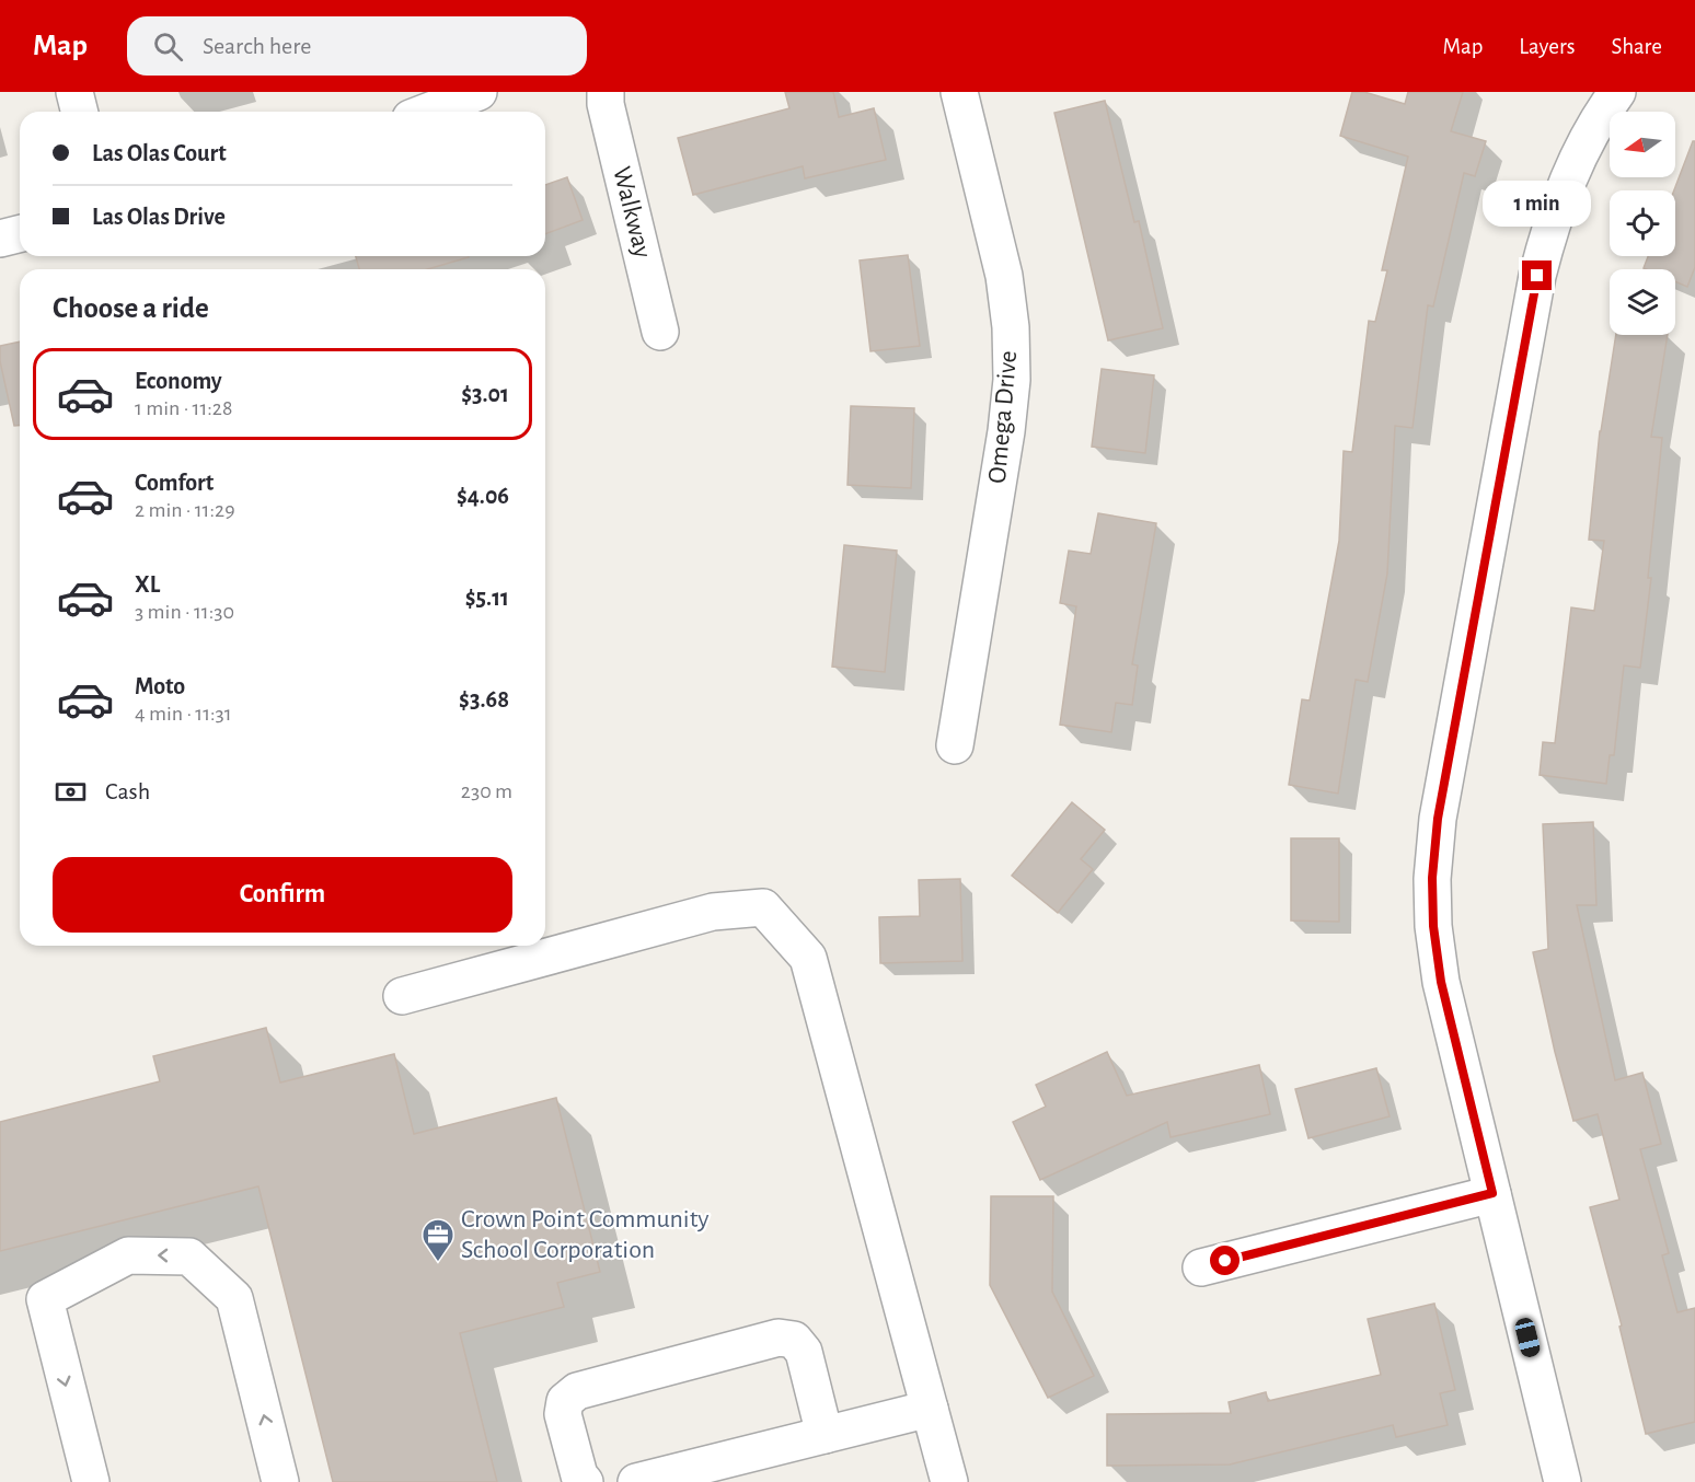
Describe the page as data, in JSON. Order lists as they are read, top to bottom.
{
  "streets": {
    "street": ["Walkway", "Omega Drive"]
  },
  "places": {
    "office": ["Crown Point Community School Corporation"]
  },
  "north": "left",
  "page": {
    "header": "Map",
    "search": "Search here",
    "nav": ["Map", "Layers", "Share"],
    "banner": ["Las Olas Court", "Las Olas Drive"],
    "bubble": "1 min",
    "heading": "Choose a ride",
    "list": [
      {
        "name": "Economy",
        "note": "1 min · 11:28",
        "value": "$3.01"
      },
      {
        "name": "Comfort",
        "note": "2 min · 11:29",
        "value": "$4.06"
      },
      {
        "name": "XL",
        "note": "3 min · 11:30",
        "value": "$5.11"
      },
      {
        "name": "Moto",
        "note": "4 min · 11:31",
        "value": "$3.68"
      }
    ],
    "pay": ["Cash", "230 m"],
    "buttons": "Confirm"
  }
}
